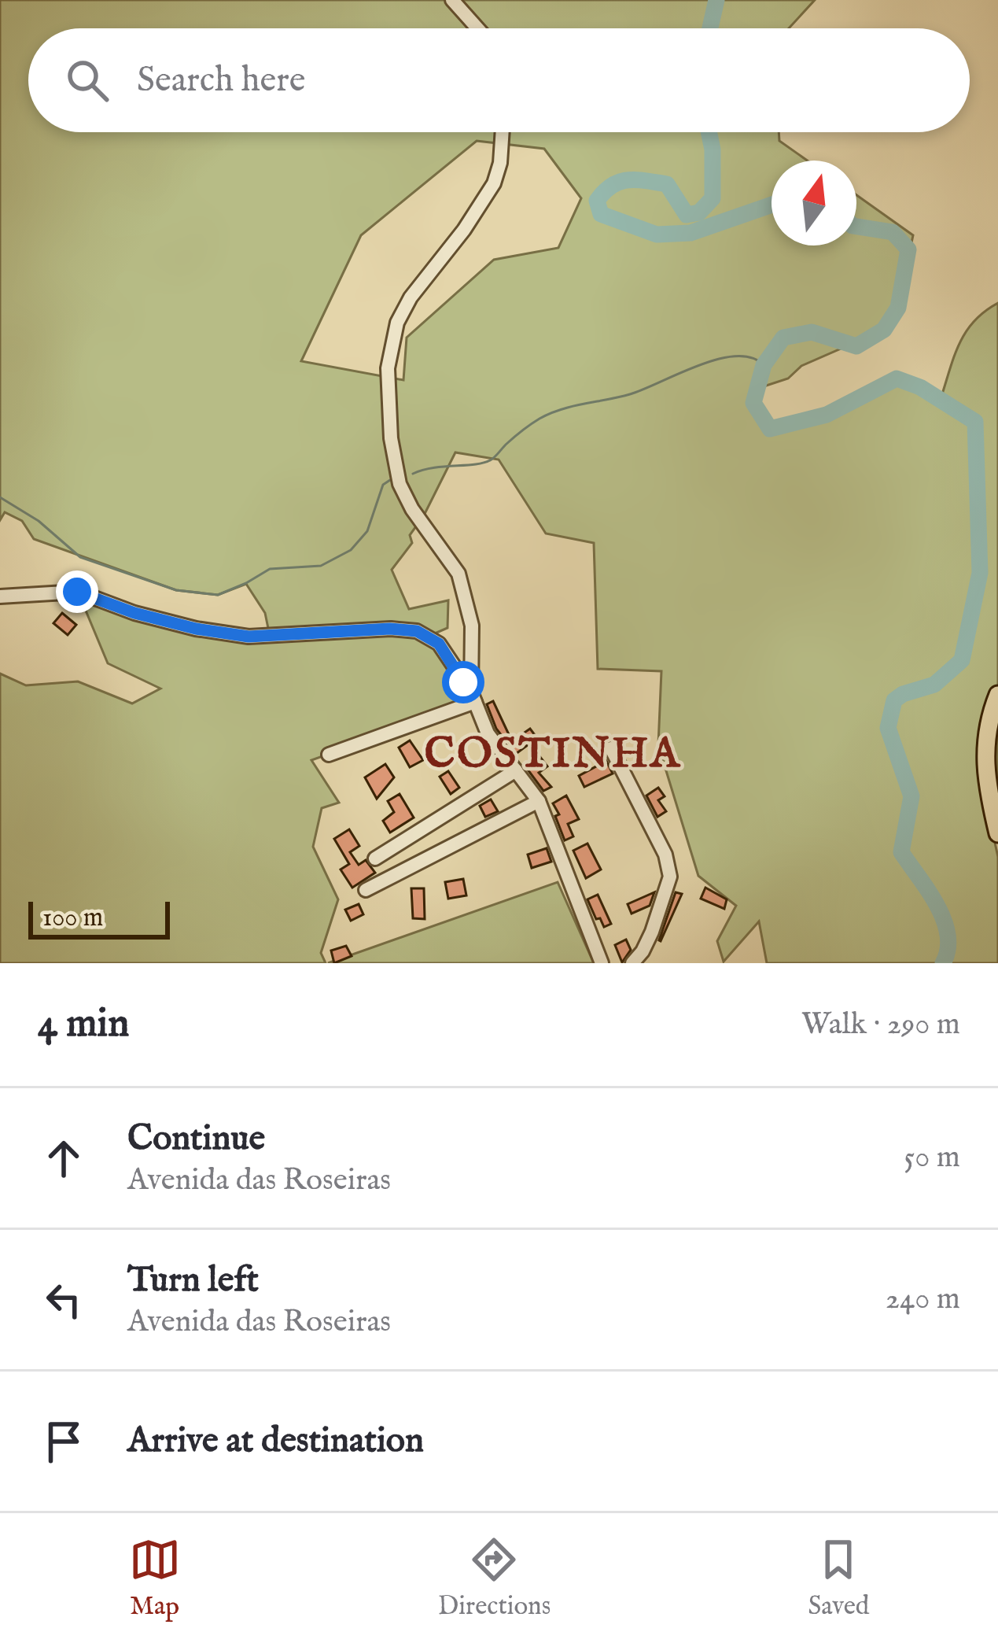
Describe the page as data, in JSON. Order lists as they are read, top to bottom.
{
  "districts": ["COSTINHA"],
  "scale_bar": "100 m",
  "north": "top",
  "page": {
    "search": "Search here",
    "scale": "100 m",
    "heading": ["4 min", "Walk · 290 m"],
    "list": [
      ["Continue", "Avenida das Roseiras", "50 m"],
      ["Turn left", "Avenida das Roseiras", "240 m"],
      "Arrive at destination"
    ],
    "nav": ["Map", "Directions", "Saved"]
  }
}
